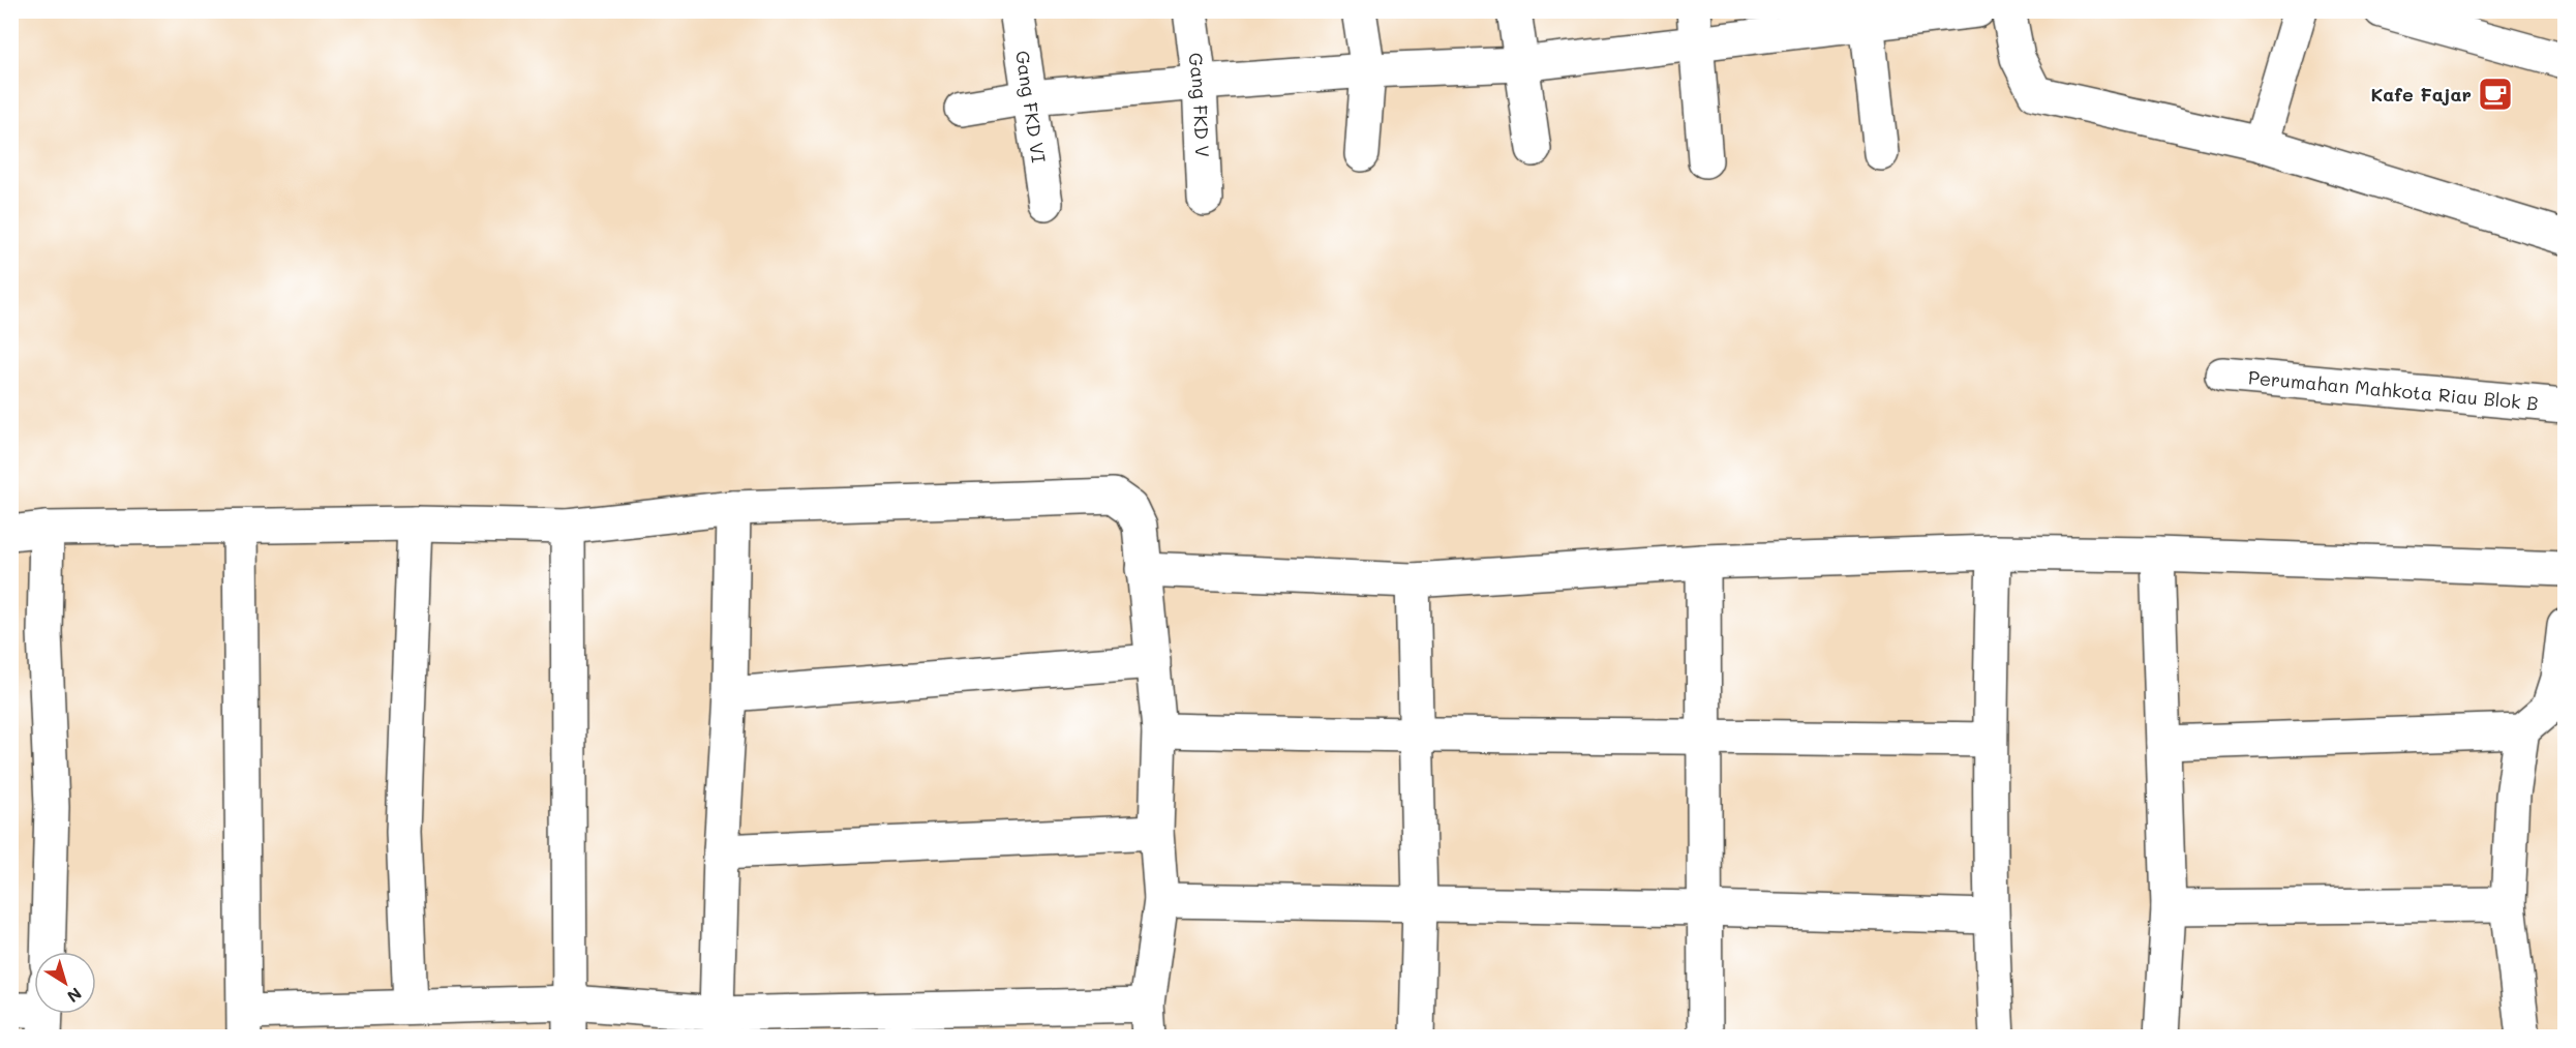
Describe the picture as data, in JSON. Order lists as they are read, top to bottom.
{
  "streets": {
    "street": ["Gang FKD V", "Gang FKD VI", "Perumahan Mahkota Riau Blok B"]
  },
  "places": {
    "cafe": ["Kafe Fajar"]
  },
  "north": "bottom right"
}
